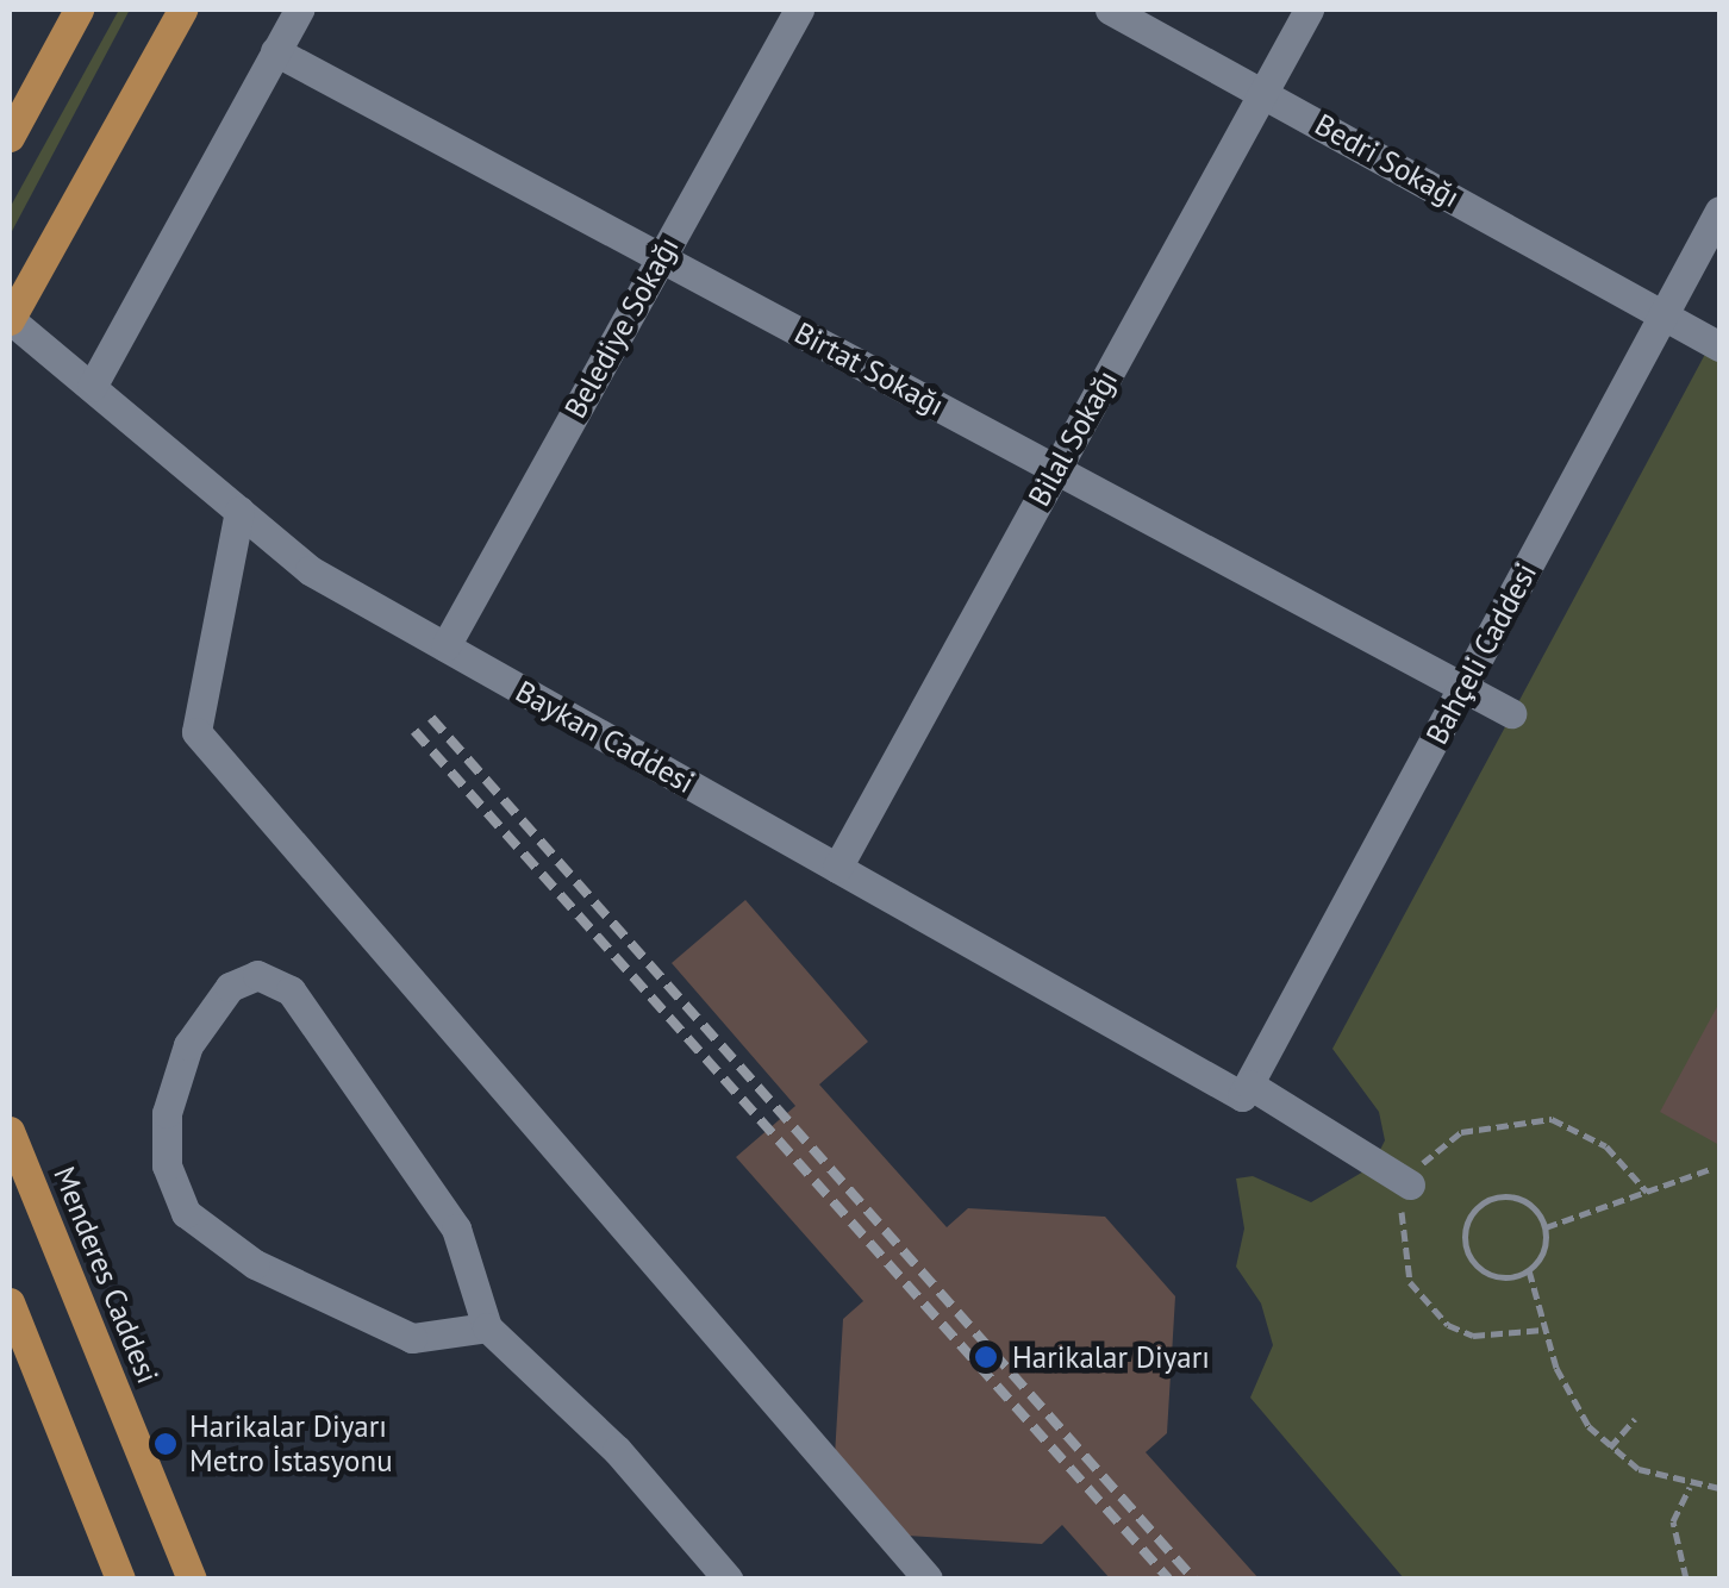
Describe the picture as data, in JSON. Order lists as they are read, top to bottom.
{
  "streets": {
    "main road": ["Menderes Caddesi"],
    "street": [
      "Bedri Sokağı",
      "Belediye Sokağı",
      "Birtat Sokağı",
      "Bilal Sokağı",
      "Bahçeli Caddesi",
      "Baykan Caddesi"
    ]
  },
  "crossings": [
    ["Bedri Sokağı", "Bilal Sokağı"],
    ["Bedri Sokağı", "Bahçeli Caddesi"],
    ["Belediye Sokağı", "Birtat Sokağı"],
    ["Belediye Sokağı", "Baykan Caddesi"],
    ["Birtat Sokağı", "Bilal Sokağı"],
    ["Birtat Sokağı", "Bahçeli Caddesi"],
    ["Bilal Sokağı", "Baykan Caddesi"],
    ["Bahçeli Caddesi", "Baykan Caddesi"]
  ],
  "places": ["Harikalar Diyarı", "Harikalar Diyarı Metro İstasyonu"]
}
